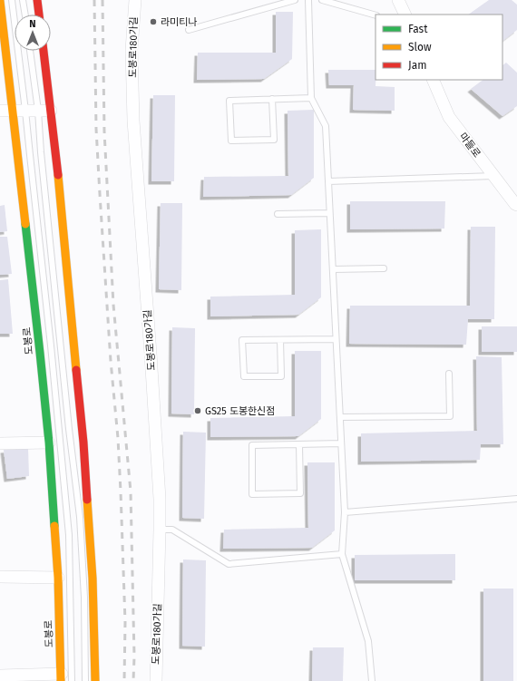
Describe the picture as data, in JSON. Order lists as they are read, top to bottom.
{
  "streets": {
    "main road": ["도봉로"],
    "street": ["도봉로180가길", "마들로"]
  },
  "places": ["라미티나", "GS25 도봉한신점"],
  "legend": ["Fast", "Slow", "Jam"],
  "north": "top"
}
